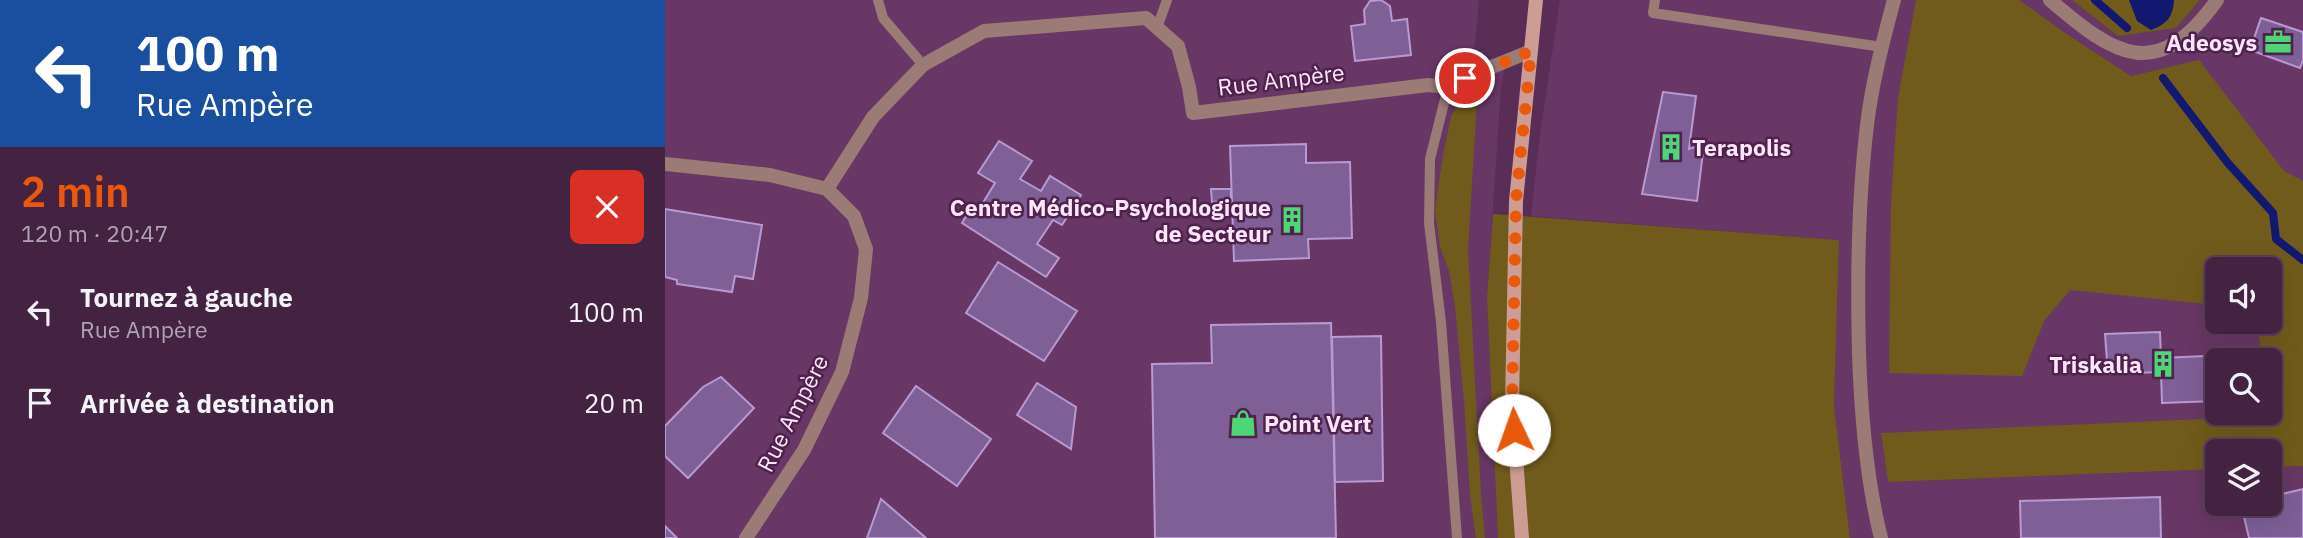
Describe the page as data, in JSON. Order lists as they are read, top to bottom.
{
  "streets": {
    "street": ["Rue Ampère"]
  },
  "places": {
    "office": ["Adeosys"],
    "building": ["Terapolis", "Centre Médico-Psychologique de Secteur", "Triskalia"],
    "shop": ["Point Vert"]
  },
  "page": {
    "turn": ["100 m", "Rue Ampère"],
    "heading": ["2 min", "120 m · 20:47"],
    "list": [
      {
        "name": "Tournez à gauche",
        "note": "Rue Ampère",
        "value": "100 m"
      },
      {
        "name": "Arrivée à destination",
        "value": "20 m"
      }
    ]
  }
}
